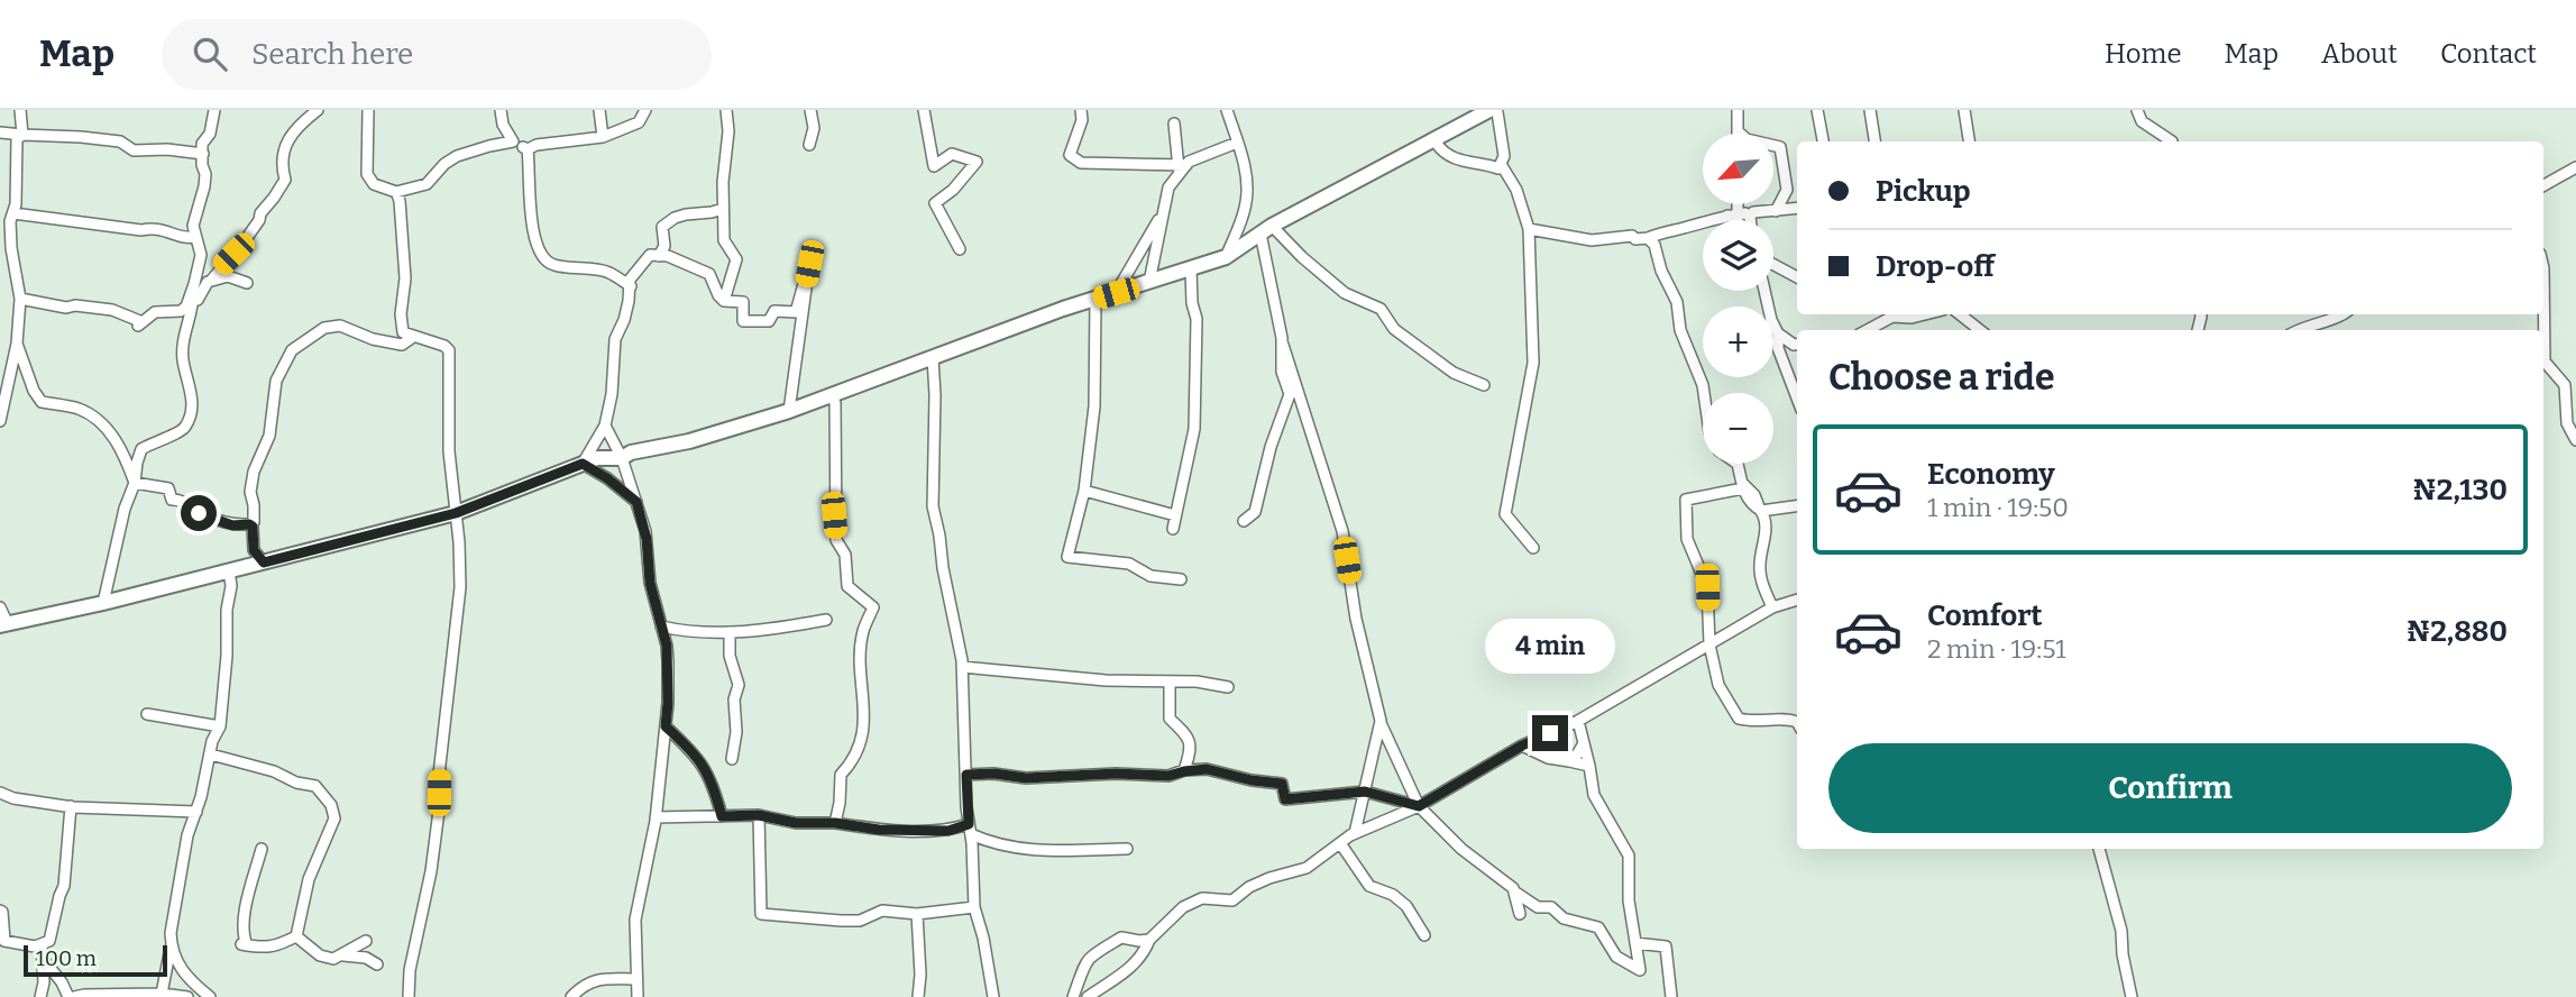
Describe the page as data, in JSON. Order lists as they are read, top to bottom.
{
  "scale_bar": "100 m",
  "north": "bottom left",
  "page": {
    "header": "Map",
    "search": "Search here",
    "nav": [
      "Home",
      "Map",
      "About",
      "Contact"
    ],
    "map_buttons": ["+", "−"],
    "banner": ["Pickup", "Drop-off"],
    "heading": "Choose a ride",
    "list": [
      {
        "name": "Economy",
        "note": "1 min · 19:50",
        "value": "₦2,130"
      },
      {
        "name": "Comfort",
        "note": "2 min · 19:51",
        "value": "₦2,880"
      }
    ],
    "bubble": "4 min",
    "buttons": "Confirm",
    "scale": "100 m"
  }
}
